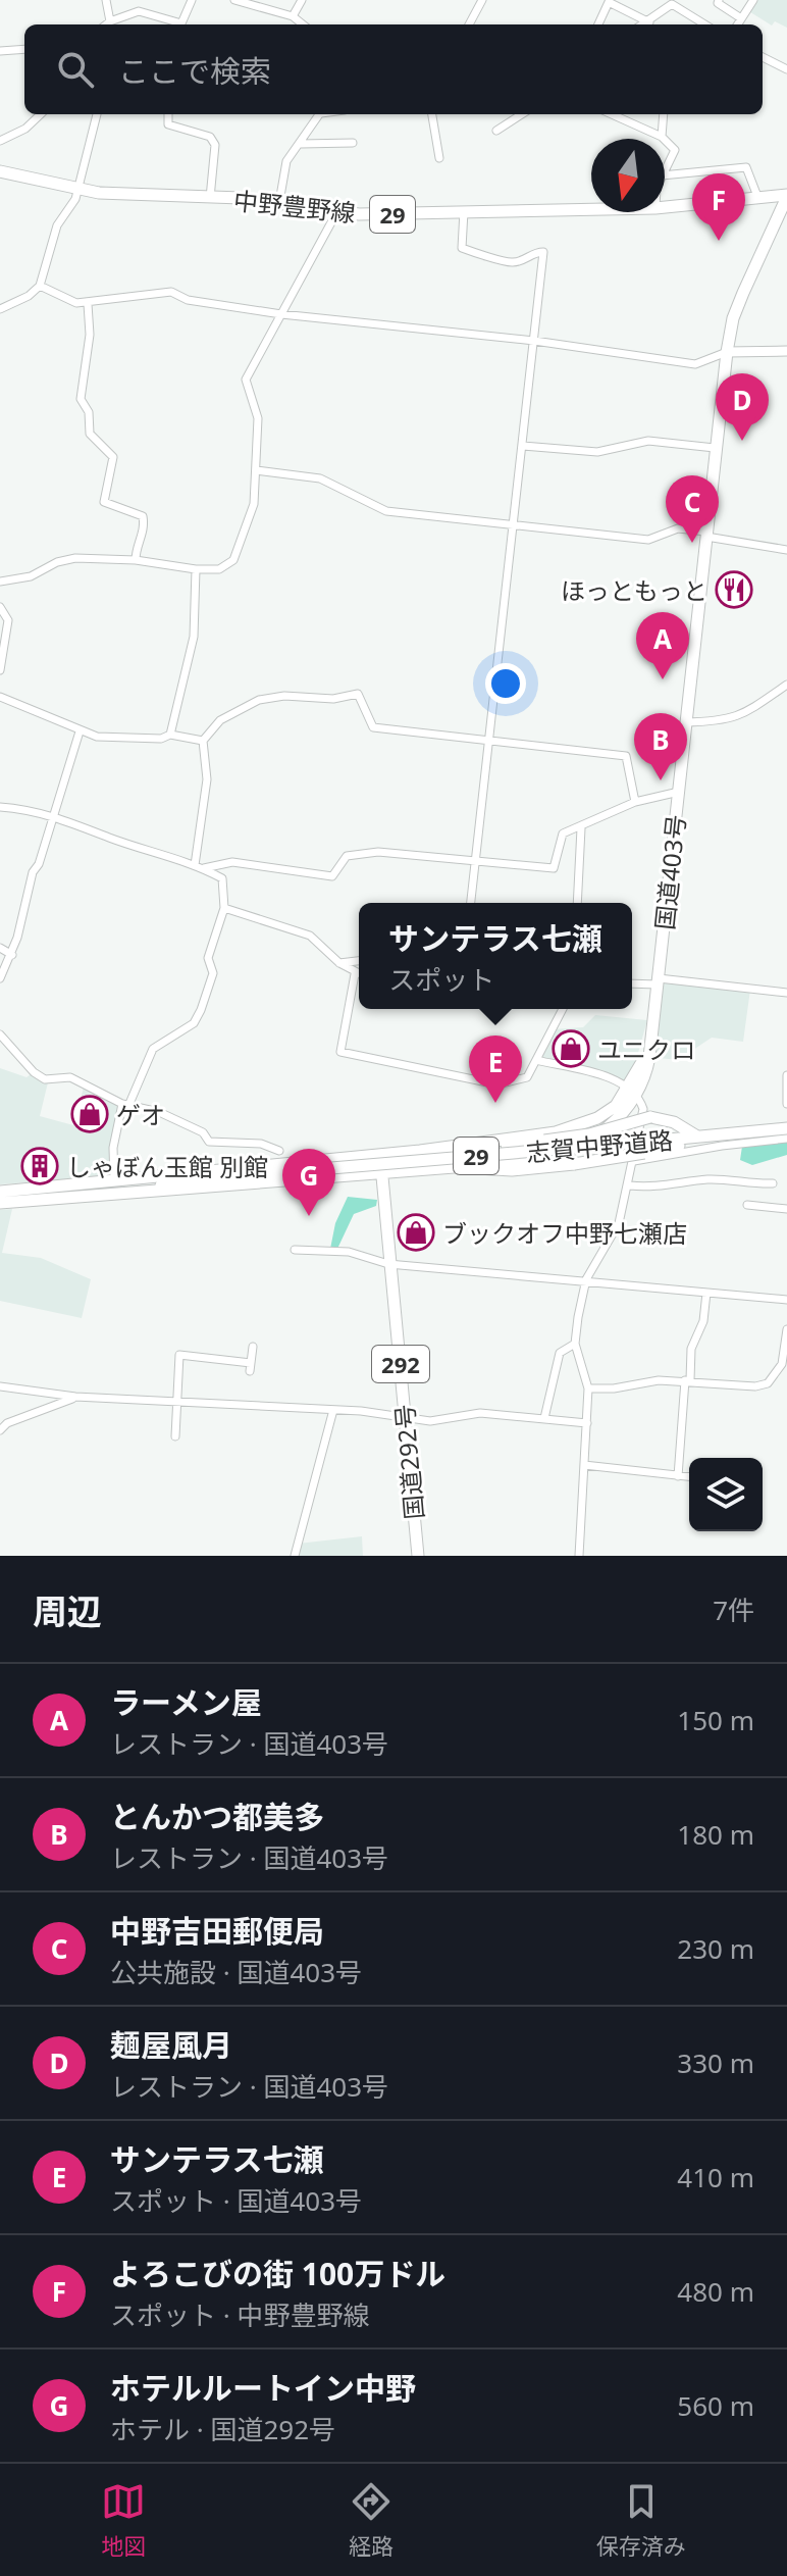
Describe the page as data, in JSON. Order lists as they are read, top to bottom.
{
  "streets": {
    "main road": [
      "中野豊野線",
      "29",
      "国道403号",
      "志賀中野道路",
      "292",
      "国道292号"
    ]
  },
  "crossings": [
    ["中野豊野線", "国道403号"],
    ["29", "国道403号"],
    ["29", "志賀中野道路"],
    ["国道403号", "国道292号"]
  ],
  "places": {
    "restaurant": ["ほっともっと"],
    "shop": ["ユニクロ", "ゲオ", "ブックオフ中野七瀬店"],
    "building": ["しゃぼん玉館 別館"]
  },
  "north": "bottom",
  "page": {
    "search": "ここで検索",
    "pins": [
      "F",
      "D",
      "C",
      "A",
      "B",
      "E",
      "G"
    ],
    "popup": ["サンテラス七瀬", "スポット"],
    "heading": ["周辺", "7件"],
    "list": [
      {
        "mark": "A",
        "name": "ラーメン屋",
        "note": "レストラン · 国道403号",
        "value": "150 m"
      },
      {
        "mark": "B",
        "name": "とんかつ都美多",
        "note": "レストラン · 国道403号",
        "value": "180 m"
      },
      {
        "mark": "C",
        "name": "中野吉田郵便局",
        "note": "公共施設 · 国道403号",
        "value": "230 m"
      },
      {
        "mark": "D",
        "name": "麺屋風月",
        "note": "レストラン · 国道403号",
        "value": "330 m"
      },
      {
        "mark": "E",
        "name": "サンテラス七瀬",
        "note": "スポット · 国道403号",
        "value": "410 m"
      },
      {
        "mark": "F",
        "name": "よろこびの街 100万ドル",
        "note": "スポット · 中野豊野線",
        "value": "480 m"
      },
      {
        "mark": "G",
        "name": "ホテルルートイン中野",
        "note": "ホテル · 国道292号",
        "value": "560 m"
      }
    ],
    "nav": ["地図", "経路", "保存済み"]
  }
}
